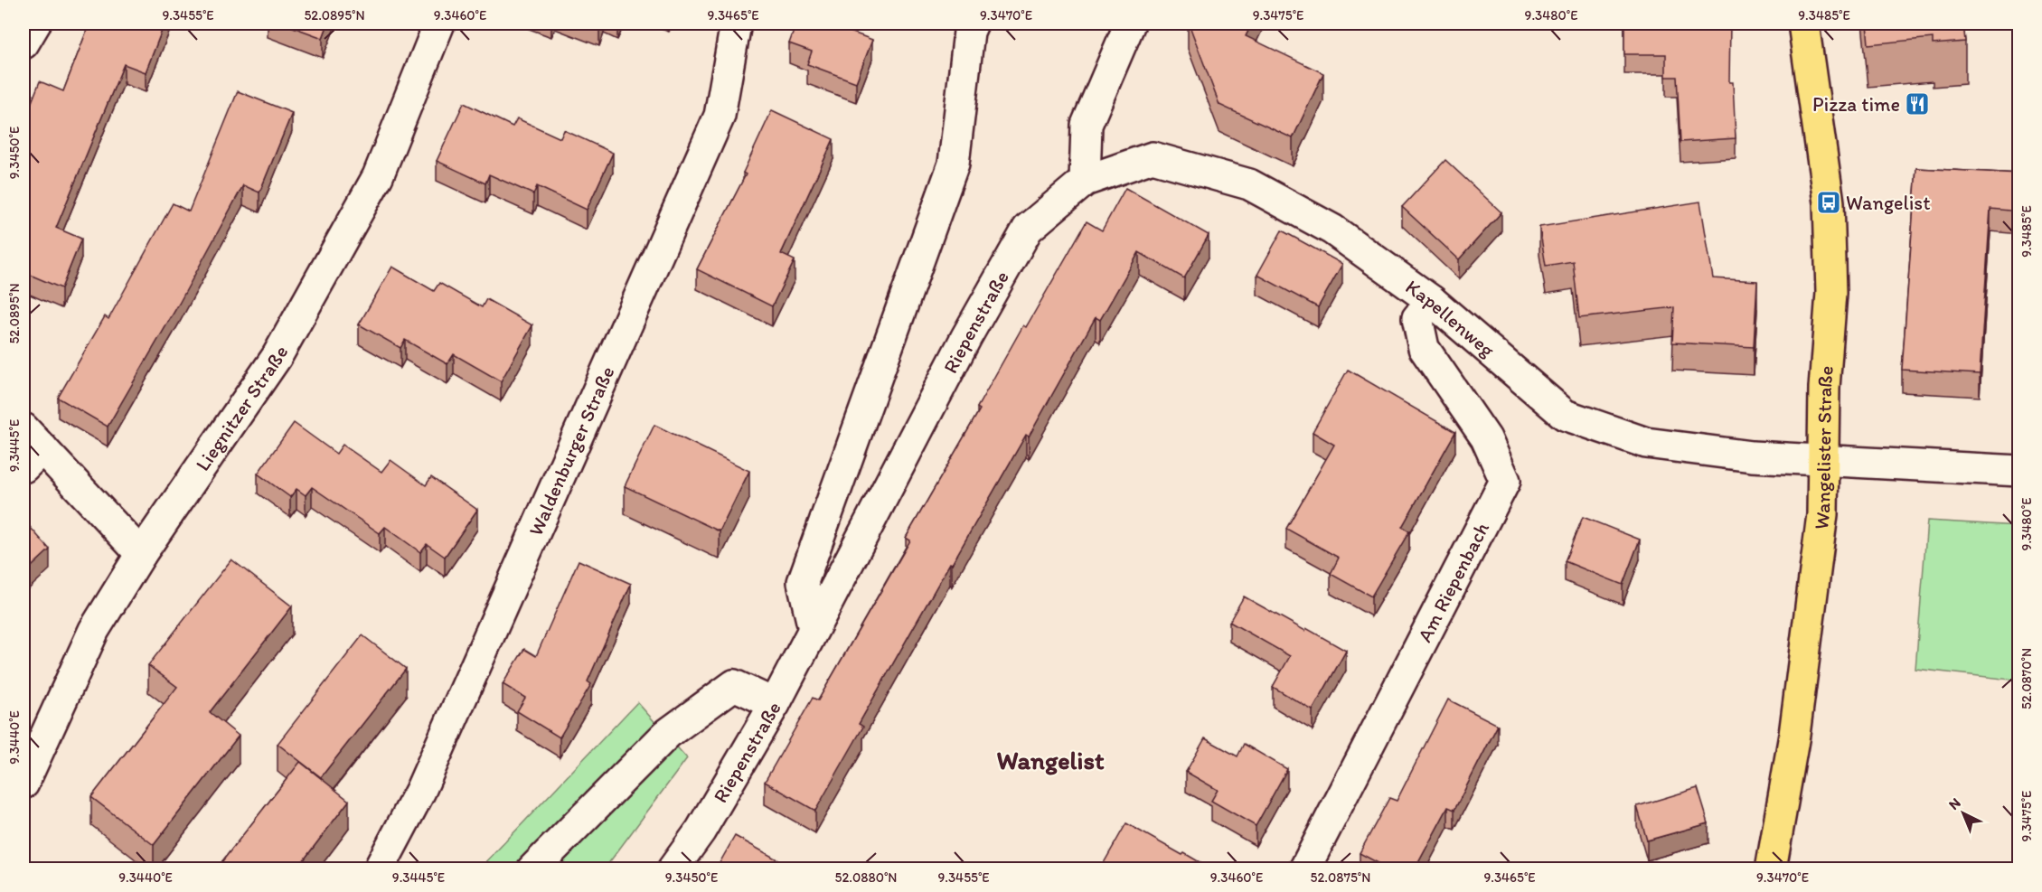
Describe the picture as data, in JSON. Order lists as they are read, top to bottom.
{
  "streets": {
    "main road": ["Wangelister Straße"],
    "street": [
      "Kapellenweg",
      "Riepenstraße",
      "Liegnitzer Straße",
      "Waldenburger Straße",
      "Am Riepenbach"
    ]
  },
  "crossings": [
    ["Kapellenweg", "Riepenstraße"],
    ["Kapellenweg", "Wangelister Straße"],
    ["Kapellenweg", "Am Riepenbach"]
  ],
  "districts": ["Wangelist"],
  "places": {
    "restaurant": ["Pizza time"],
    "bus stop": ["Wangelist"]
  },
  "north": "top left",
  "coordinates": [
    "9.3455°E",
    "52.0895°N",
    "9.3460°E",
    "9.3465°E",
    "9.3470°E",
    "9.3475°E",
    "9.3480°E",
    "9.3485°E",
    "9.3450°E",
    "9.3445°E",
    "52.0870°N",
    "9.3440°E",
    "52.0880°N",
    "52.0875°N"
  ]
}
